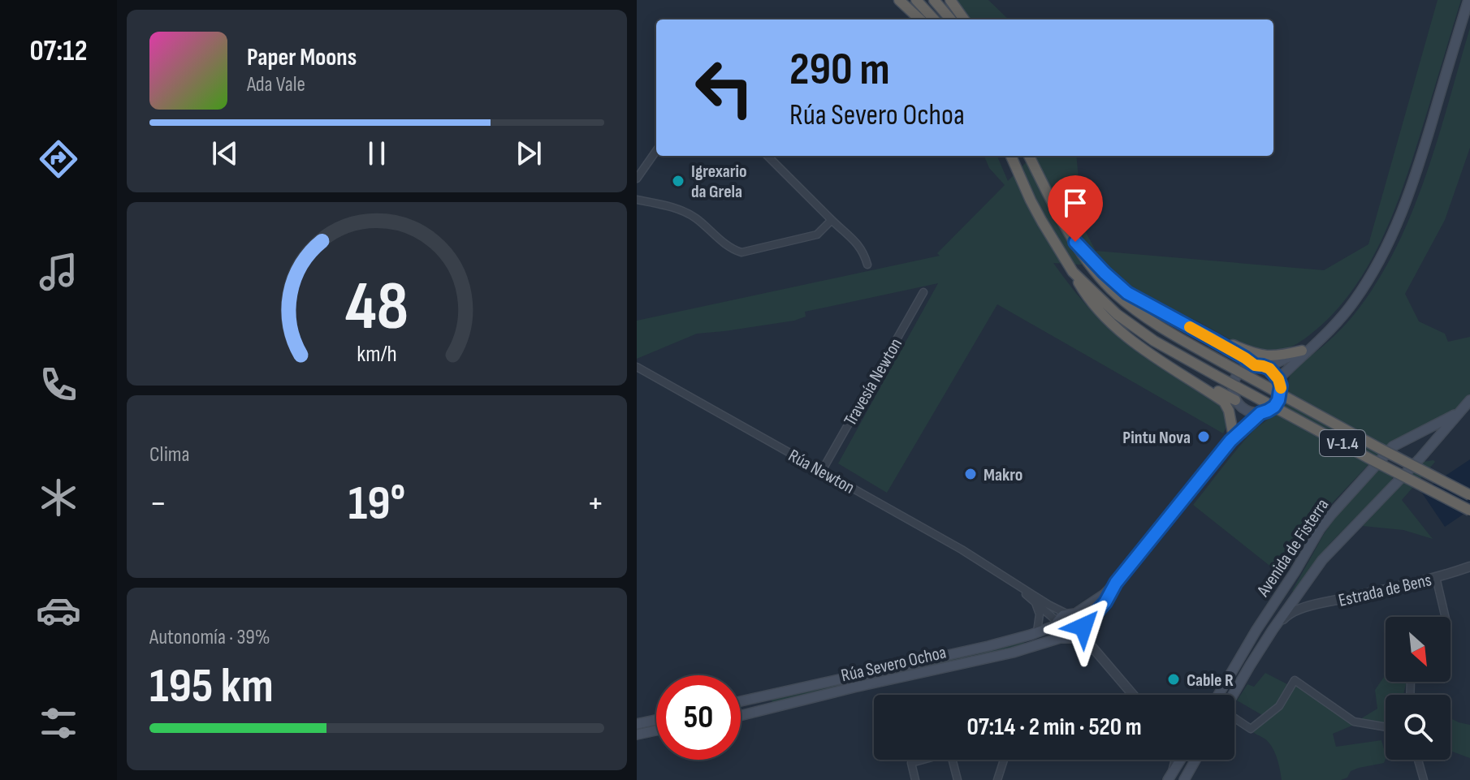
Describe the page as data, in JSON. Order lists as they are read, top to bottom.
{
  "streets": {
    "highway": ["V-1.4"],
    "main road": ["Avenida de Fisterra", "Rúa Severo Ochoa"],
    "street": ["Travesía Newton", "Rúa Newton", "Estrada de Bens"]
  },
  "crossings": [
    ["Travesía Newton", "Rúa Newton"],
    ["Rúa Newton", "Rúa Severo Ochoa"],
    ["Avenida de Fisterra", "Estrada de Bens"]
  ],
  "places": [
    "Igrexario da Grela",
    "Pintu Nova",
    "Makro",
    "Cable R"
  ],
  "north": "bottom right",
  "page": {
    "tabs": "07:12",
    "turn": ["290 m", "Rúa Severo Ochoa"],
    "song": ["Paper Moons", "Ada Vale"],
    "tile": [
      "Clima",
      ["Autonomía · 39%", "195 km"]
    ],
    "heat": ["−", "19°", "+"],
    "limit": "50",
    "trip": "07:14 · 2 min · 520 m",
    "gauge": ["48", "km/h"]
  }
}
